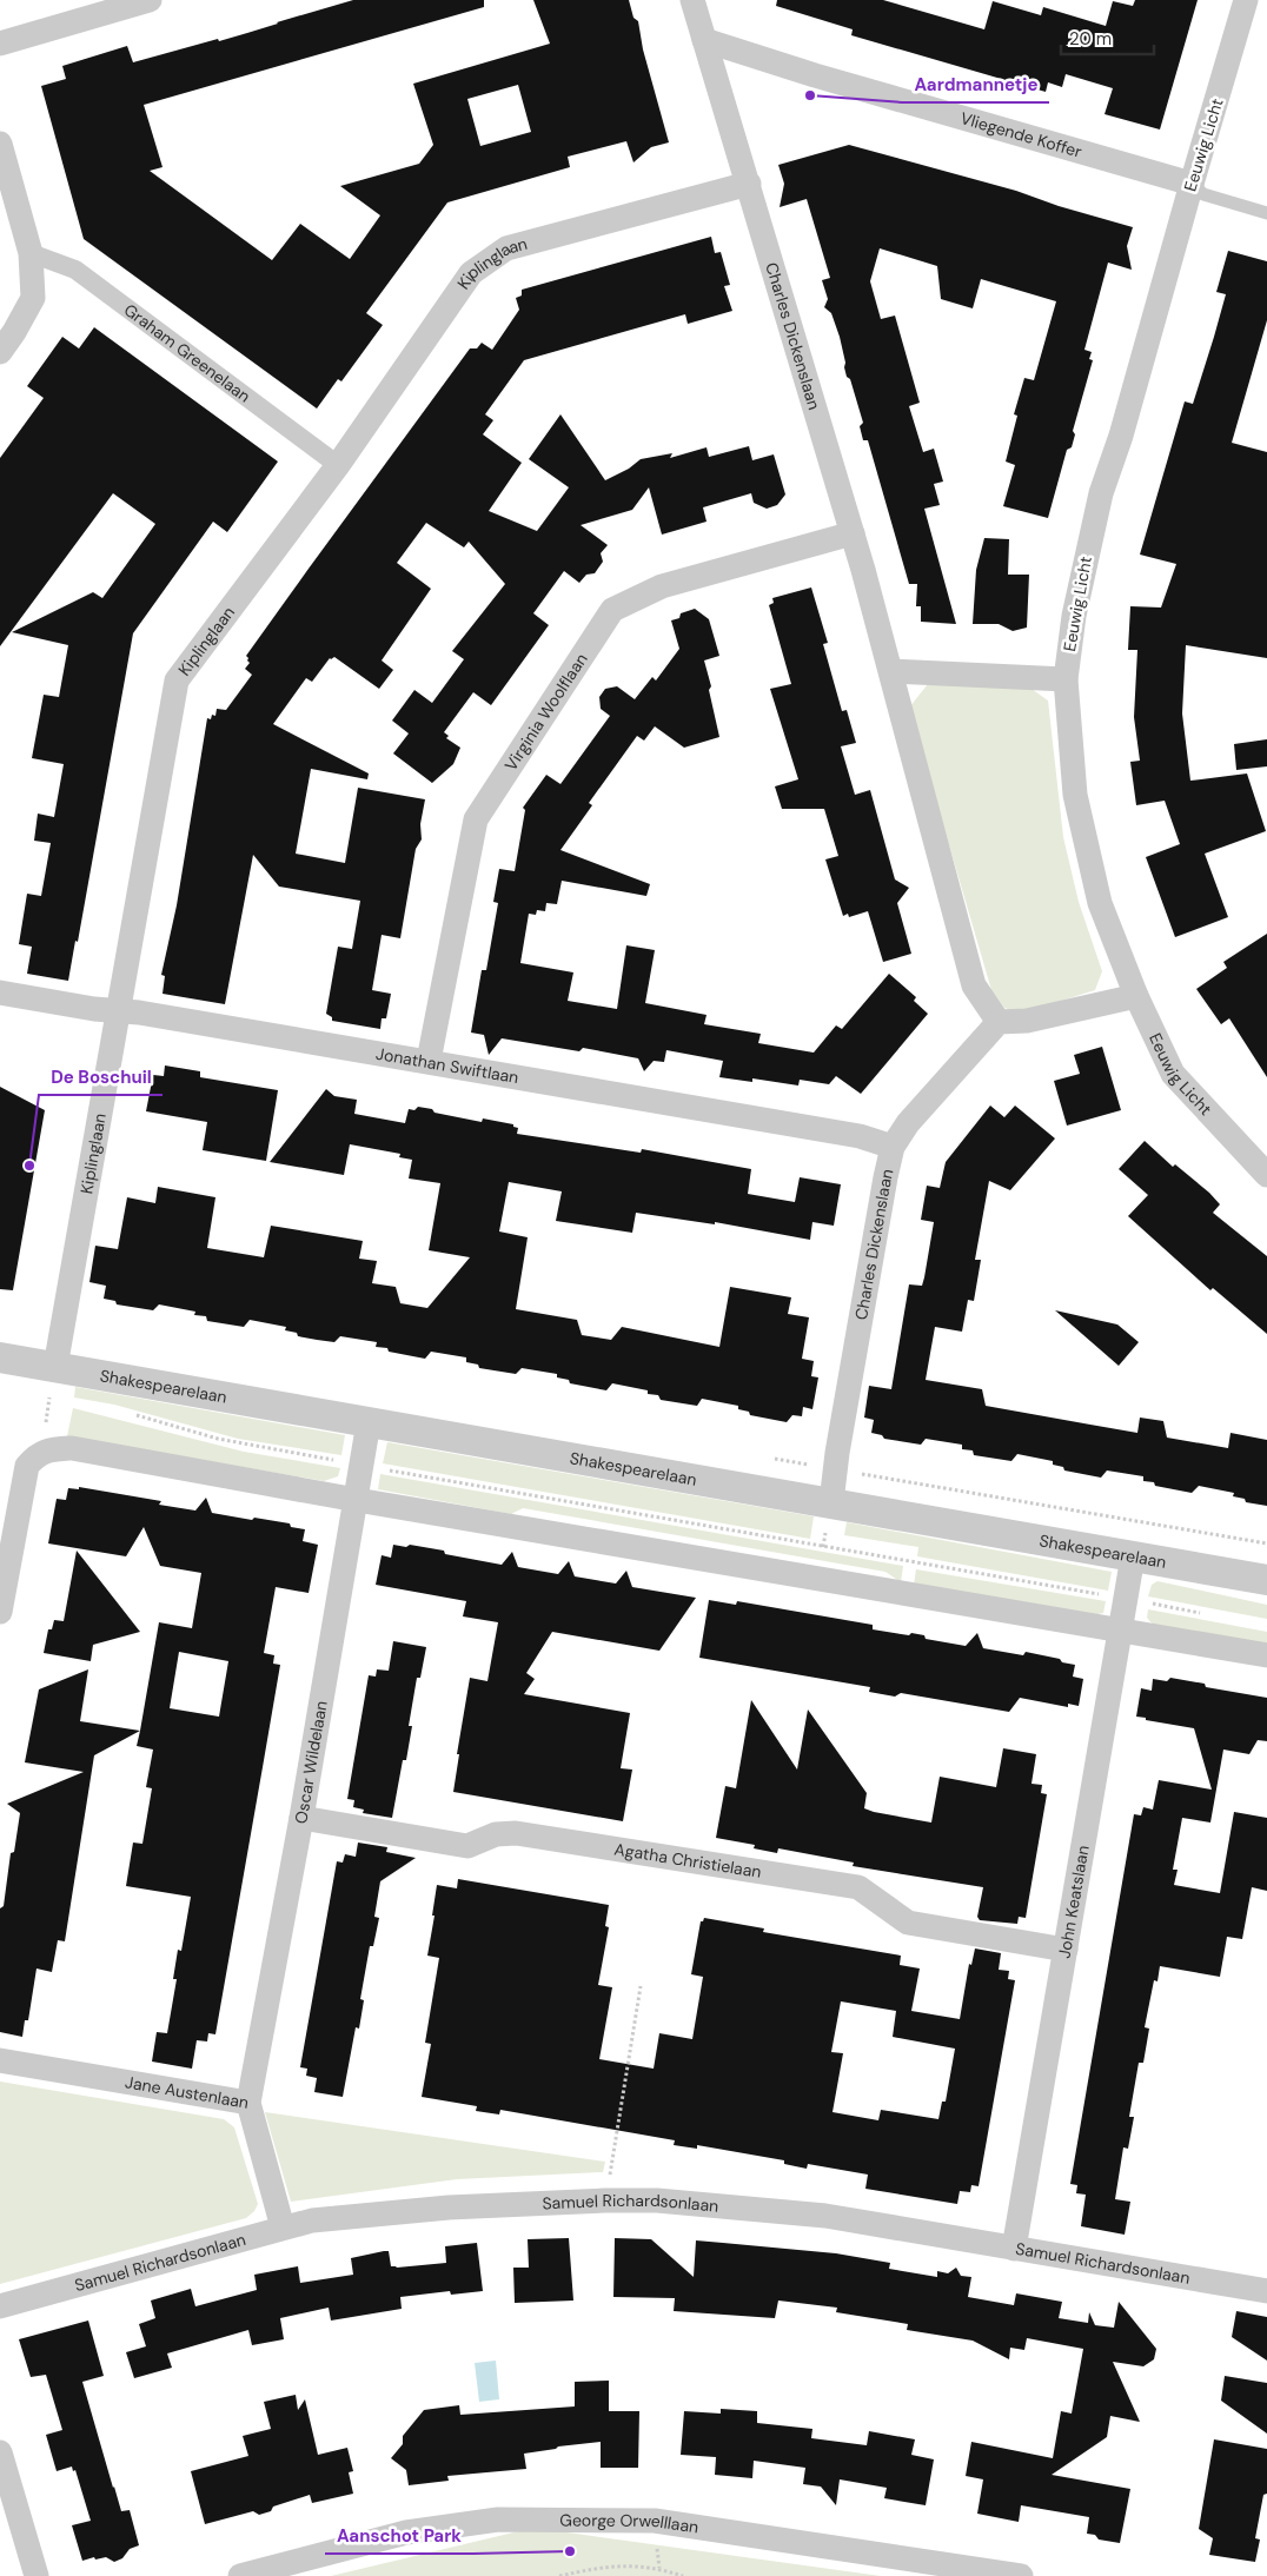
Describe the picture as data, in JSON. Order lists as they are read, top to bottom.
{
  "streets": {
    "street": [
      "Vliegende Koffer",
      "Eeuwig Licht",
      "Kiplinglaan",
      "Charles Dickenslaan",
      "Graham Greenelaan",
      "Virginia Woolflaan",
      "Jonathan Swiftlaan",
      "Shakespearelaan",
      "Oscar Wildelaan",
      "Agatha Christielaan",
      "John Keatslaan",
      "Jane Austenlaan",
      "Samuel Richardsonlaan",
      "George Orwelllaan"
    ]
  },
  "crossings": [
    ["Vliegende Koffer", "Eeuwig Licht"],
    ["Vliegende Koffer", "Charles Dickenslaan"],
    ["Kiplinglaan", "Charles Dickenslaan"],
    ["Kiplinglaan", "Graham Greenelaan"],
    ["Kiplinglaan", "Jonathan Swiftlaan"],
    ["Kiplinglaan", "Shakespearelaan"],
    ["Charles Dickenslaan", "Virginia Woolflaan"],
    ["Charles Dickenslaan", "Jonathan Swiftlaan"],
    ["Charles Dickenslaan", "Shakespearelaan"],
    ["Virginia Woolflaan", "Jonathan Swiftlaan"],
    ["Shakespearelaan", "Oscar Wildelaan"],
    ["Shakespearelaan", "John Keatslaan"],
    ["Oscar Wildelaan", "Agatha Christielaan"],
    ["Oscar Wildelaan", "Jane Austenlaan"],
    ["Agatha Christielaan", "John Keatslaan"],
    ["John Keatslaan", "Samuel Richardsonlaan"],
    ["Jane Austenlaan", "Samuel Richardsonlaan"]
  ],
  "places": ["Aardmannetje", "De Boschuil", "Aanschot Park"],
  "scale_bar": "20 m"
}
